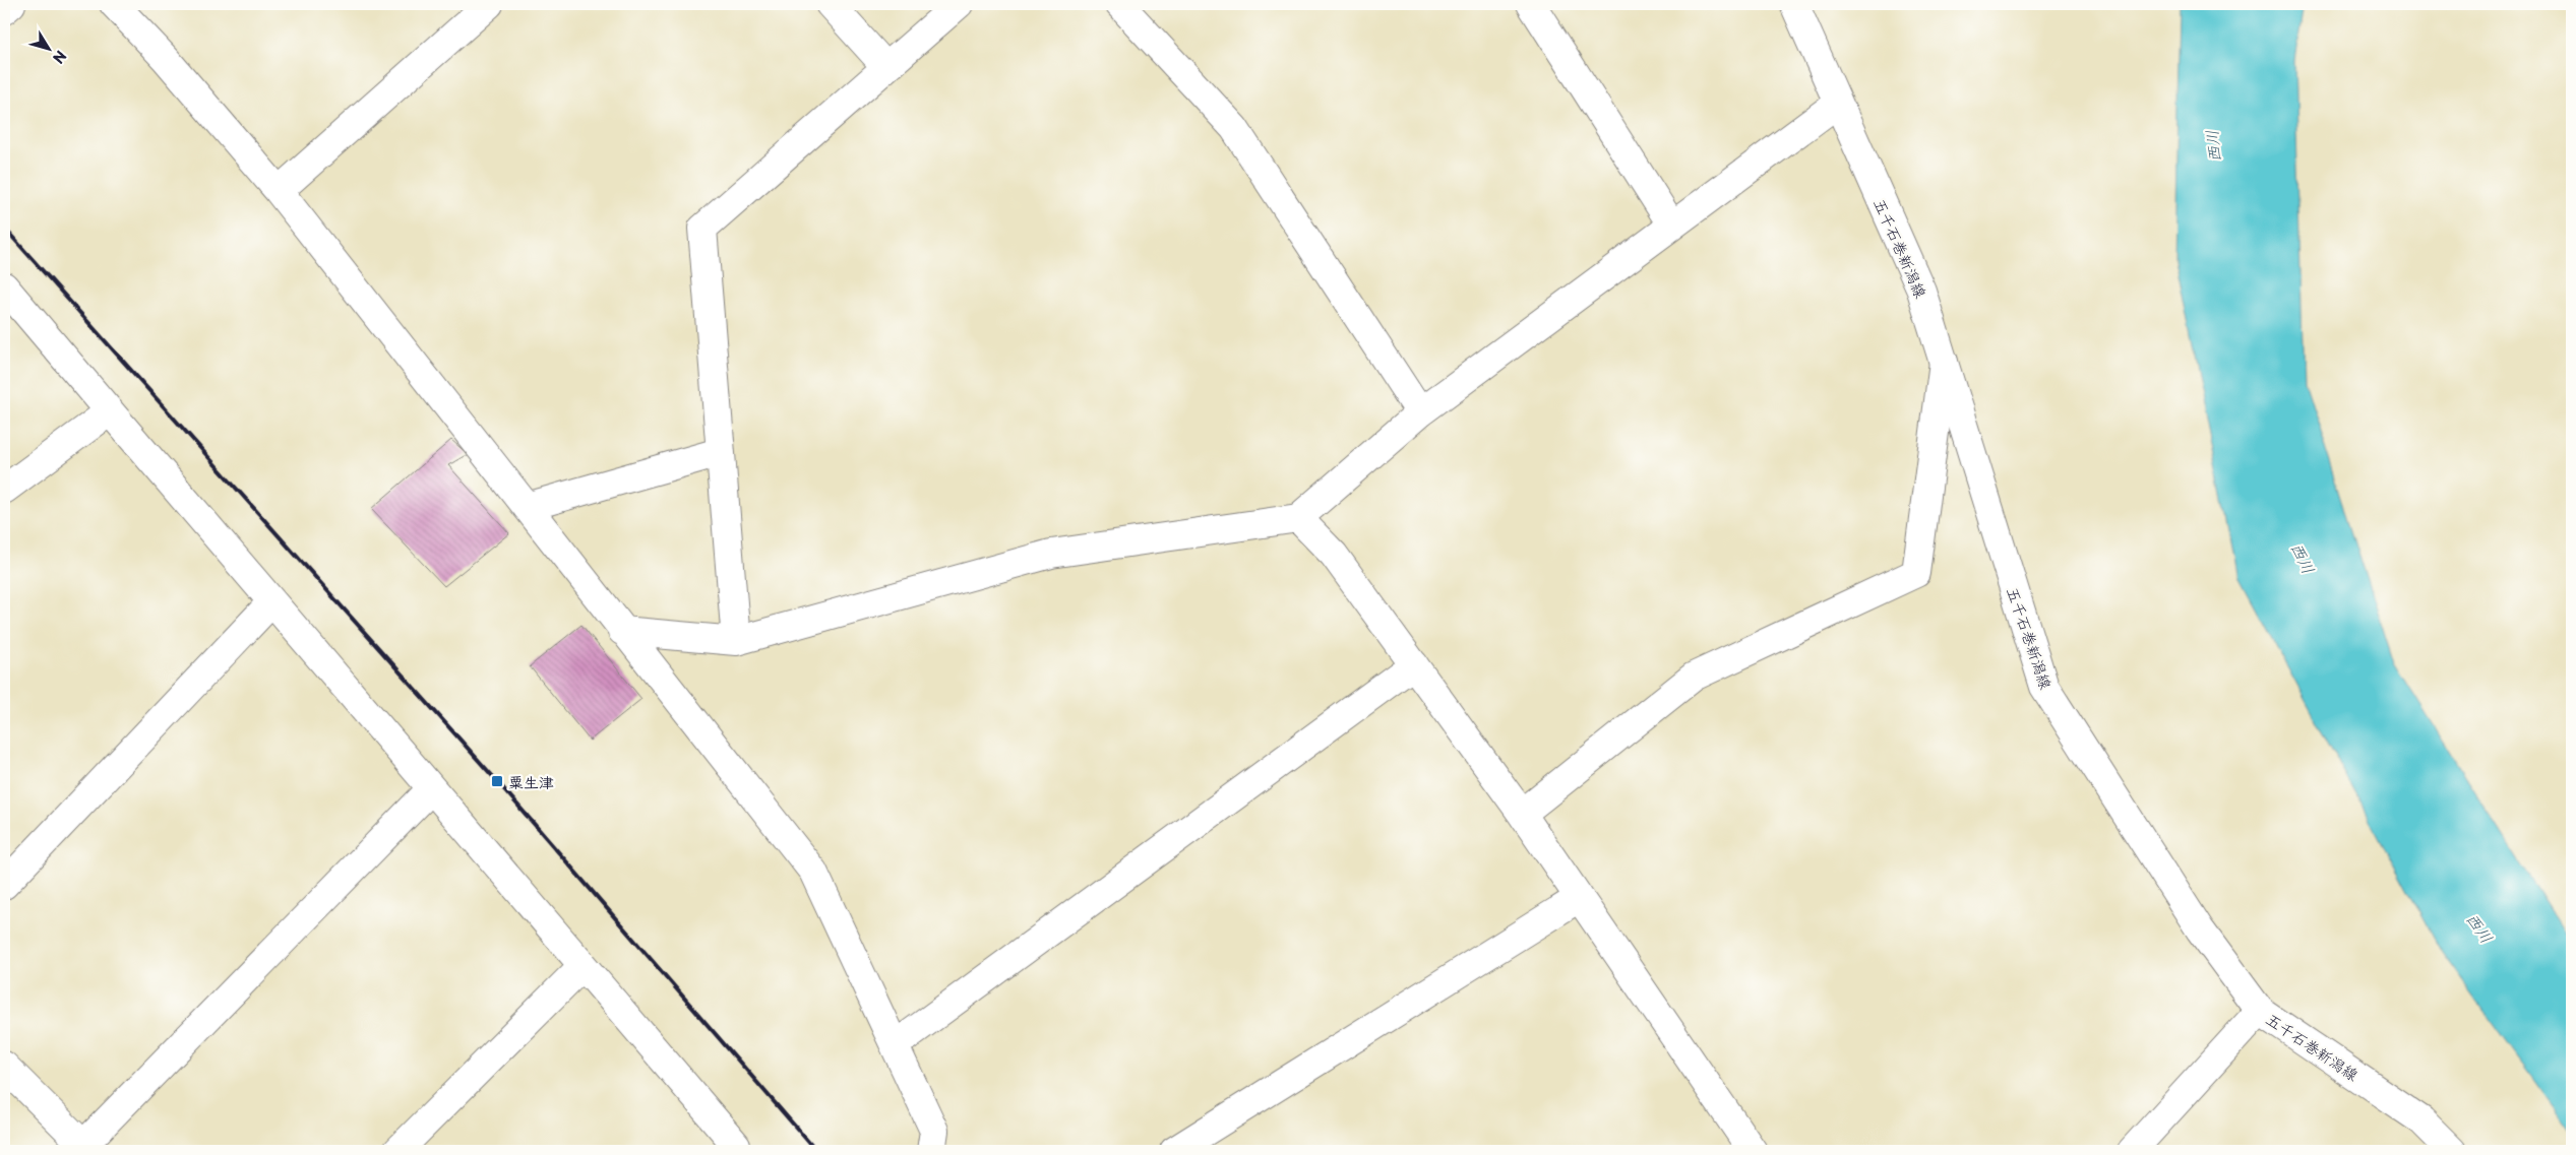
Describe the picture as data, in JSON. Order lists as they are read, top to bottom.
{
  "streets": {
    "street": ["五千石巻新潟線"]
  },
  "water": ["西川"],
  "places": {
    "transit": ["粟生津"]
  },
  "north": "bottom right"
}
